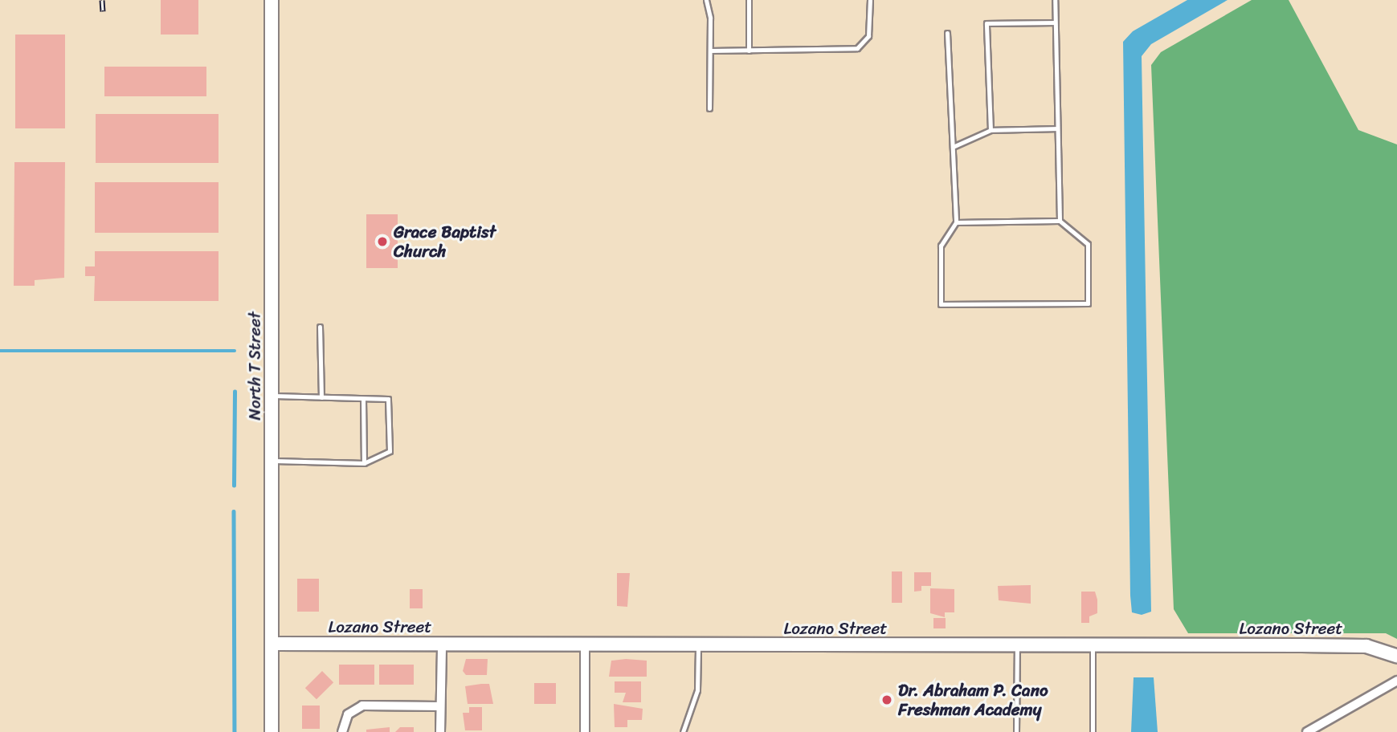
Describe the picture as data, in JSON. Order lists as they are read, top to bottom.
{
  "streets": {
    "street": ["North T Street", "Lozano Street"]
  },
  "crossings": [
    ["North T Street", "Lozano Street"]
  ],
  "places": ["Grace Baptist Church", "Dr. Abraham P. Cano Freshman Academy"]
}
